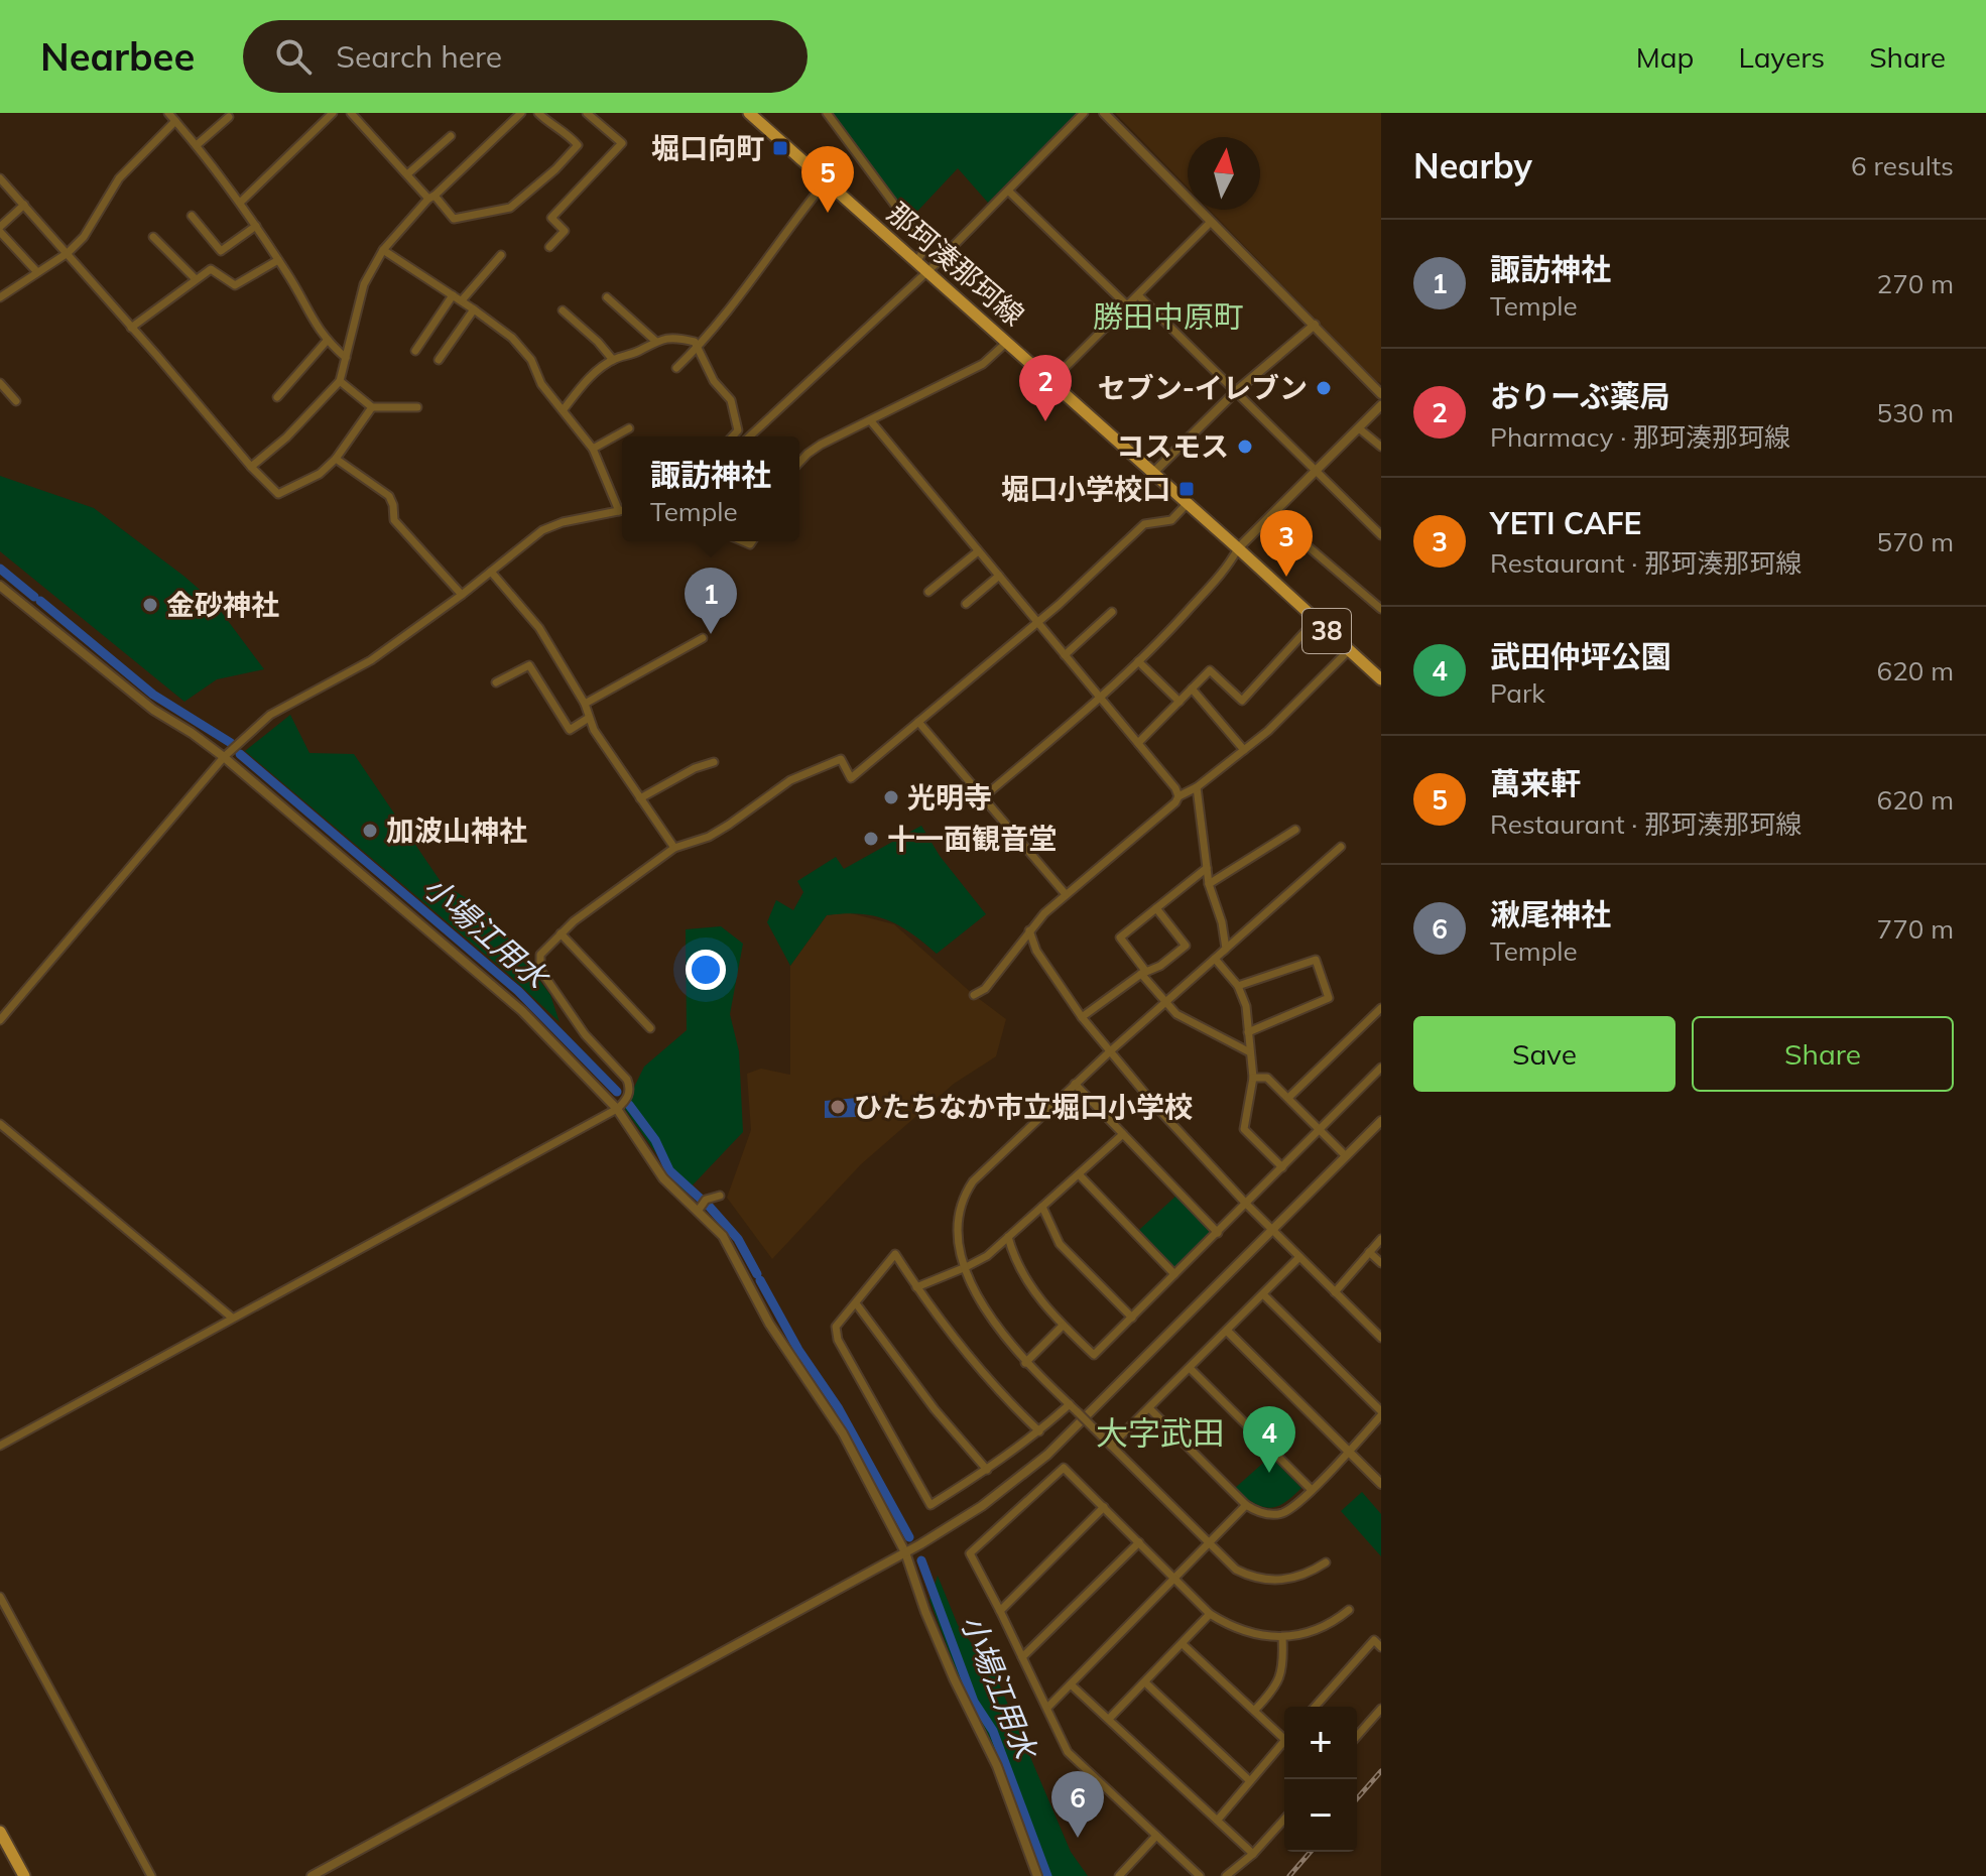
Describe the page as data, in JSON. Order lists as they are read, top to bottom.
{
  "streets": {
    "main road": ["那珂湊那珂線", "38"]
  },
  "districts": ["勝田中原町", "大字武田"],
  "water": ["小場江用水"],
  "places": {
    "transit": ["堀口向町", "堀口小学校口"],
    "other": [
      "セブン-イレブン",
      "コスモス",
      "金砂神社",
      "光明寺",
      "加波山神社",
      "十一面観音堂",
      "ひたちなか市立堀口小学校"
    ]
  },
  "north": "top",
  "page": {
    "header": "Nearbee",
    "search": "Search here",
    "nav": ["Map", "Layers", "Share"],
    "heading": ["Nearby", "6 results"],
    "pins": [
      "5",
      "2",
      "3",
      "1",
      "4",
      "6"
    ],
    "list": [
      {
        "mark": "1",
        "name": "諏訪神社",
        "note": "Temple",
        "value": "270 m"
      },
      {
        "mark": "2",
        "name": "おりーぶ薬局",
        "note": "Pharmacy · 那珂湊那珂線",
        "value": "530 m"
      },
      {
        "mark": "3",
        "name": "YETI CAFE",
        "note": "Restaurant · 那珂湊那珂線",
        "value": "570 m"
      },
      {
        "mark": "4",
        "name": "武田仲坪公園",
        "note": "Park",
        "value": "620 m"
      },
      {
        "mark": "5",
        "name": "萬来軒",
        "note": "Restaurant · 那珂湊那珂線",
        "value": "620 m"
      },
      {
        "mark": "6",
        "name": "湫尾神社",
        "note": "Temple",
        "value": "770 m"
      }
    ],
    "popup": ["諏訪神社", "Temple"],
    "buttons": ["Save", "Share"],
    "map_buttons": ["+", "−"]
  }
}
